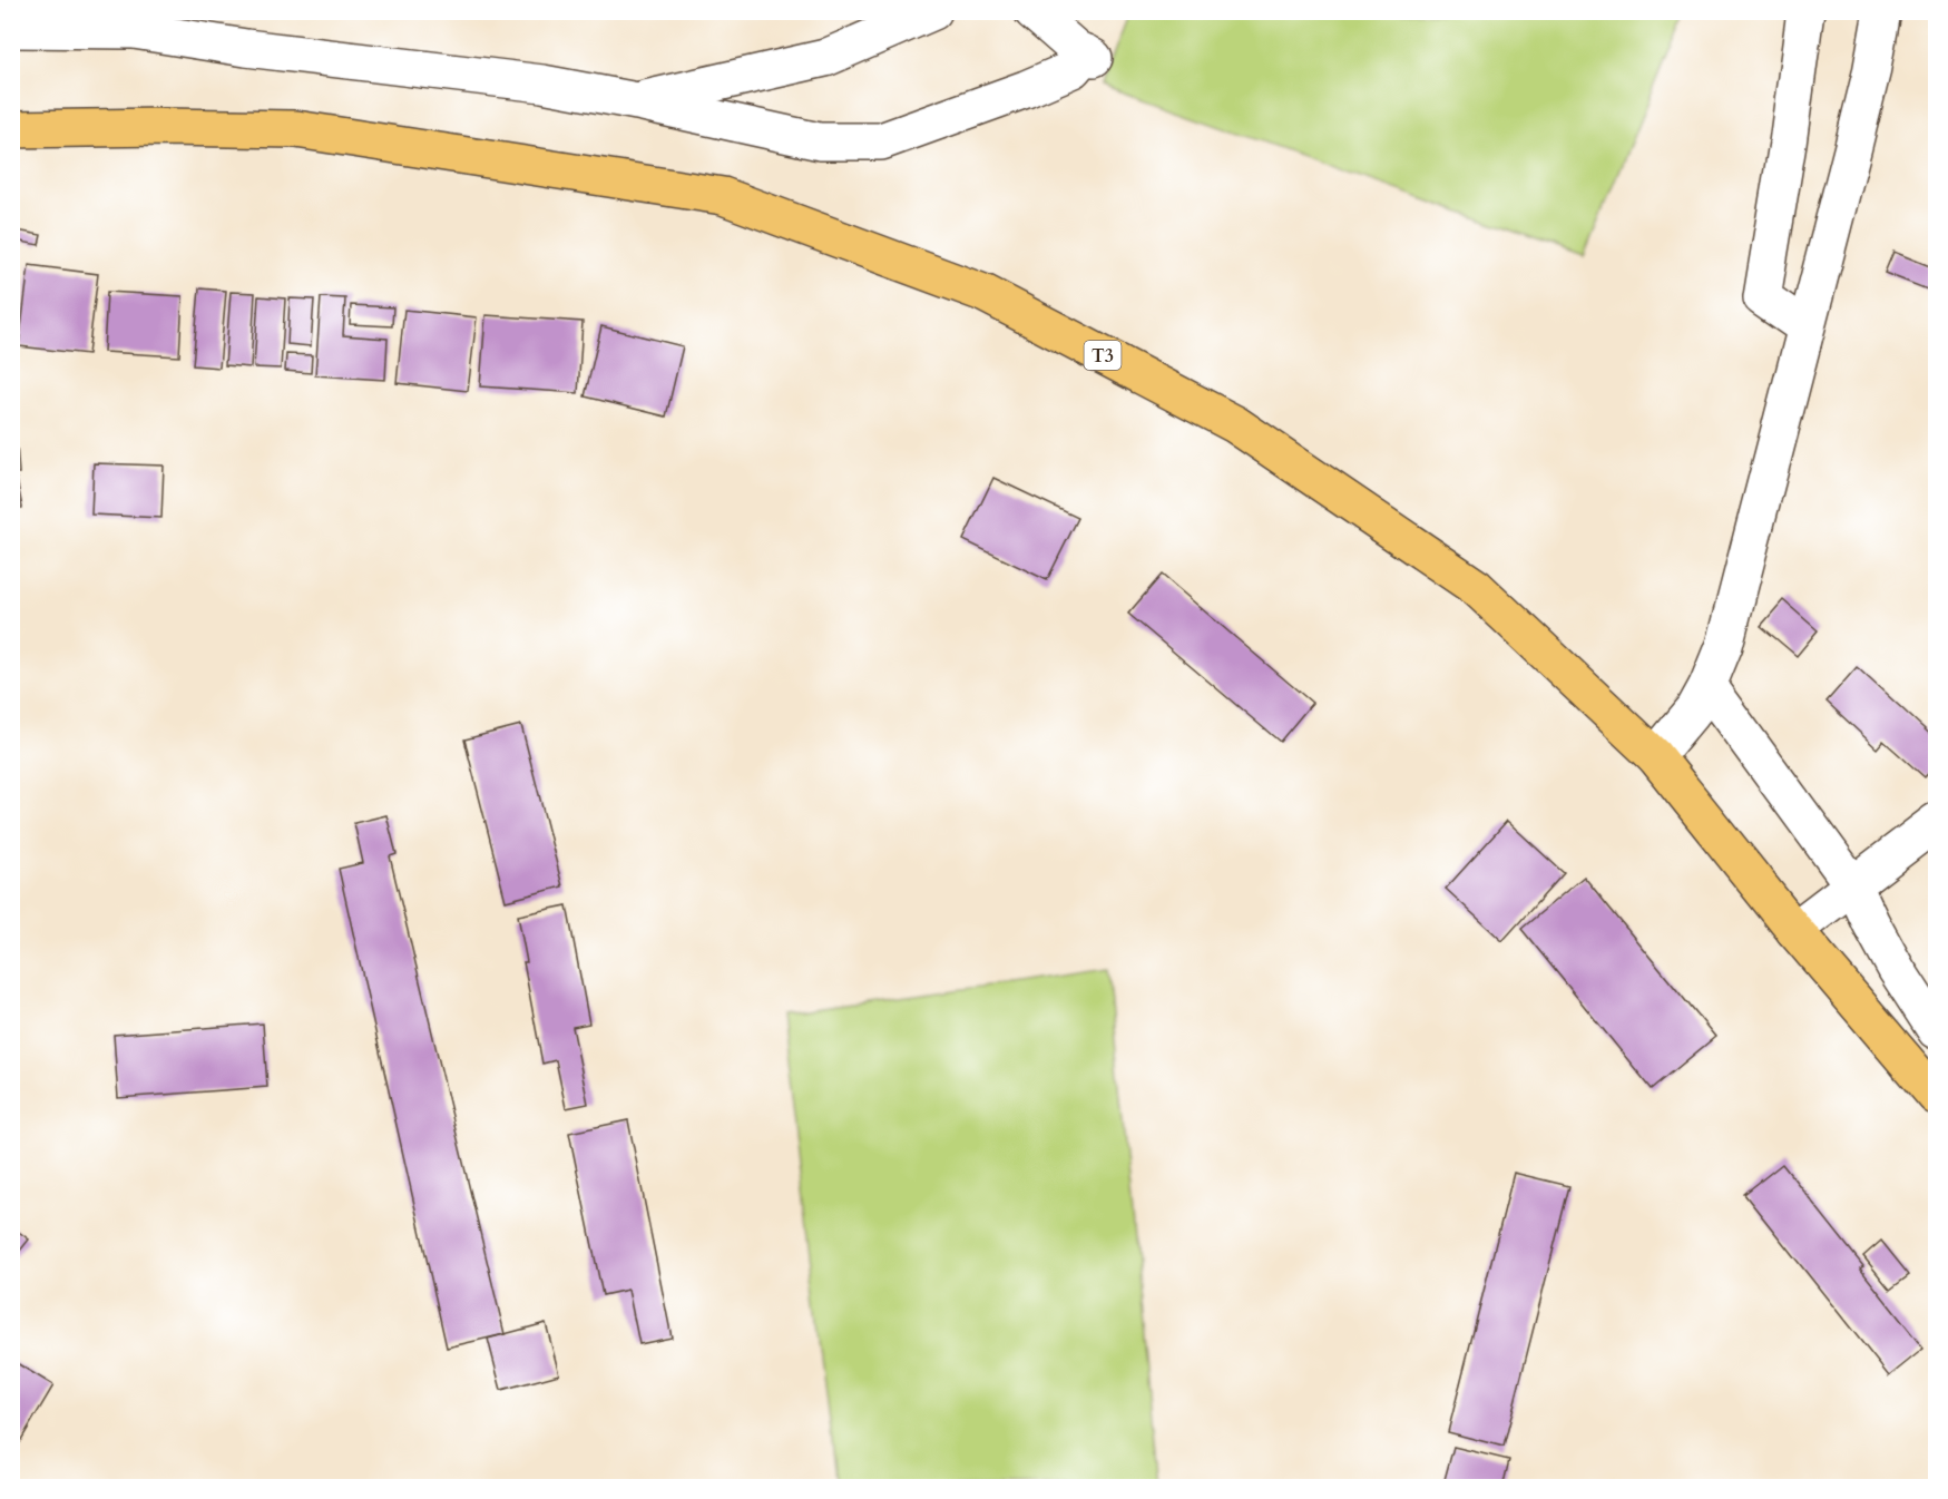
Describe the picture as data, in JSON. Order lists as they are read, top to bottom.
{
  "streets": {
    "highway": ["T3"]
  }
}
